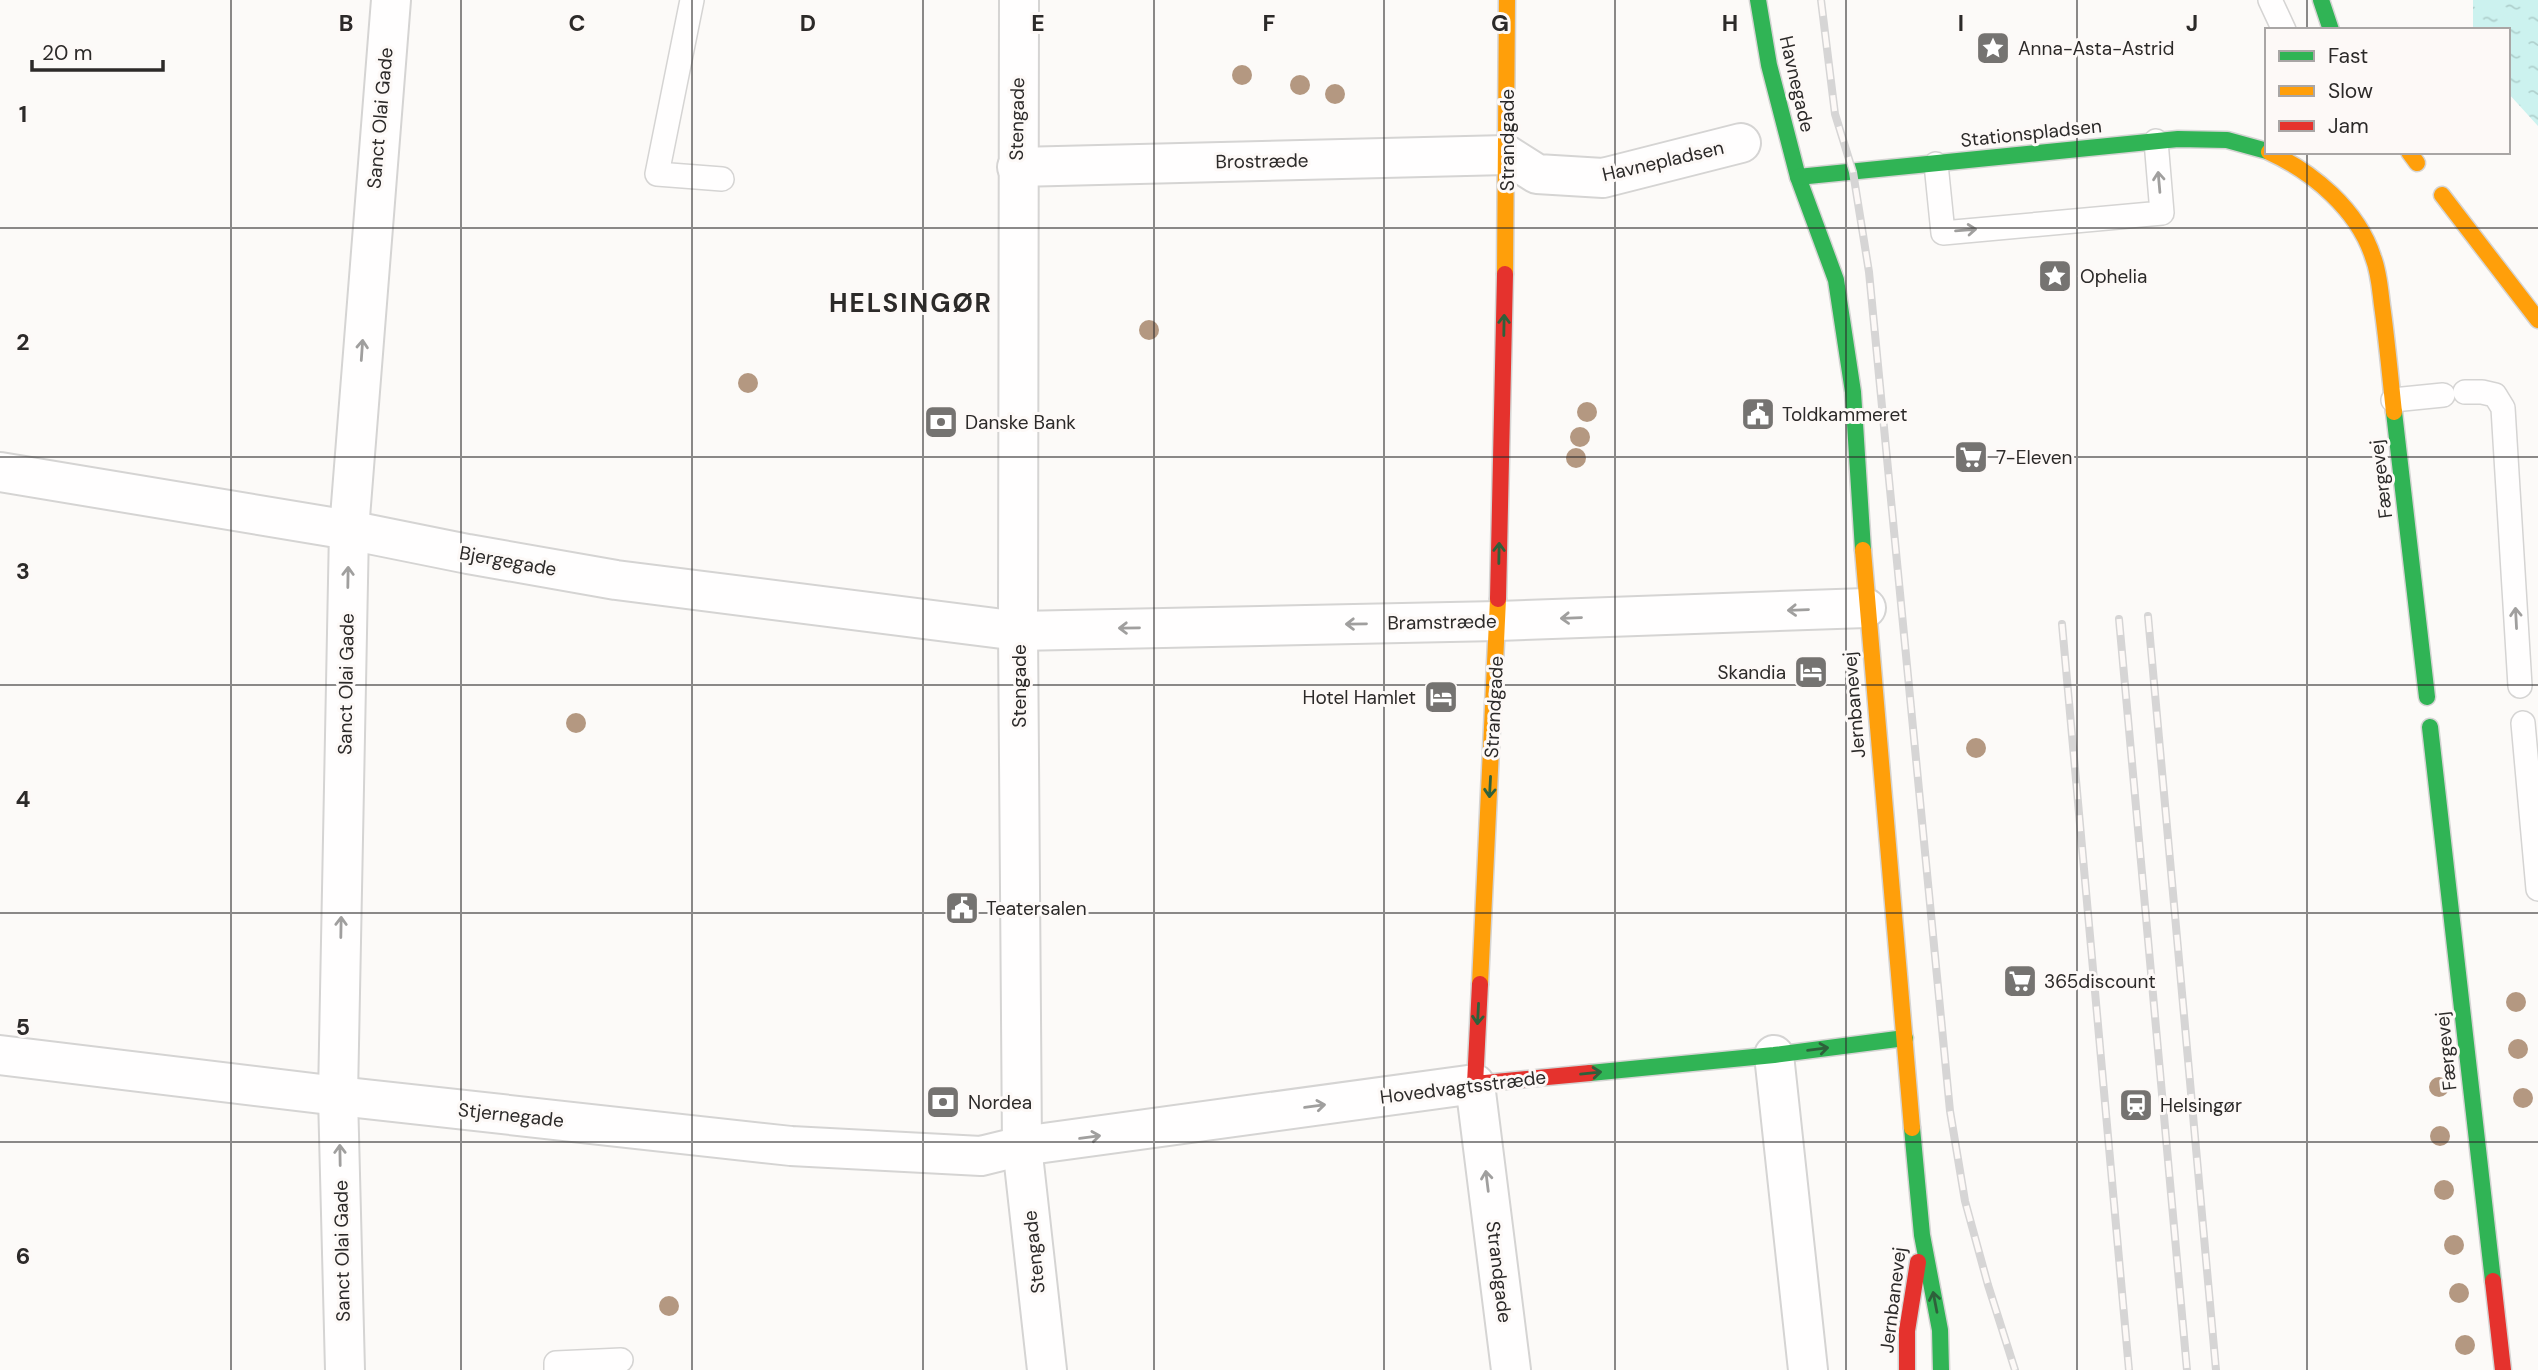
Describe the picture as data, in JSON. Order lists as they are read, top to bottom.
{
  "streets": {
    "street": [
      "Havnegade",
      "Sanct Olai Gade",
      "Stengade",
      "Stationspladsen",
      "Strandgade",
      "Brostræde",
      "Havnepladsen",
      "Færgevej",
      "Bjergegade",
      "Bramstræde",
      "Jernbanevej",
      "Hovedvagtsstræde",
      "Stjernegade"
    ]
  },
  "crossings": [
    ["Havnegade", "Stationspladsen"],
    ["Havnegade", "Jernbanevej"],
    ["Sanct Olai Gade", "Bjergegade"],
    ["Sanct Olai Gade", "Stjernegade"],
    ["Stengade", "Brostræde"],
    ["Stengade", "Bjergegade"],
    ["Stengade", "Bramstræde"],
    ["Stengade", "Hovedvagtsstræde"],
    ["Stengade", "Stjernegade"],
    ["Stationspladsen", "Færgevej"],
    ["Stationspladsen", "Jernbanevej"],
    ["Strandgade", "Brostræde"],
    ["Strandgade", "Havnepladsen"],
    ["Strandgade", "Bramstræde"],
    ["Strandgade", "Hovedvagtsstræde"],
    ["Brostræde", "Havnepladsen"],
    ["Bjergegade", "Bramstræde"],
    ["Bramstræde", "Jernbanevej"],
    ["Jernbanevej", "Hovedvagtsstræde"],
    ["Hovedvagtsstræde", "Stjernegade"]
  ],
  "one_way": ["Sanct Olai Gade", "Bramstræde", "Hovedvagtsstræde"],
  "districts": ["HELSINGØR"],
  "places": {
    "place": ["Anna-Asta-Astrid", "Ophelia"],
    "public building": ["Toldkammeret", "Teatersalen"],
    "bank": ["Danske Bank", "Nordea"],
    "supermarket": ["7-Eleven", "365discount"],
    "hotel": ["Skandia", "Hotel Hamlet"],
    "station": ["Helsingør"]
  },
  "legend": ["Fast", "Slow", "Jam"],
  "scale_bar": "20 m",
  "grid": {
    "columns": [
      "B",
      "C",
      "D",
      "E",
      "F",
      "G",
      "H",
      "I",
      "J"
    ],
    "rows": [
      "1",
      "2",
      "3",
      "4",
      "5",
      "6"
    ]
  }
}
